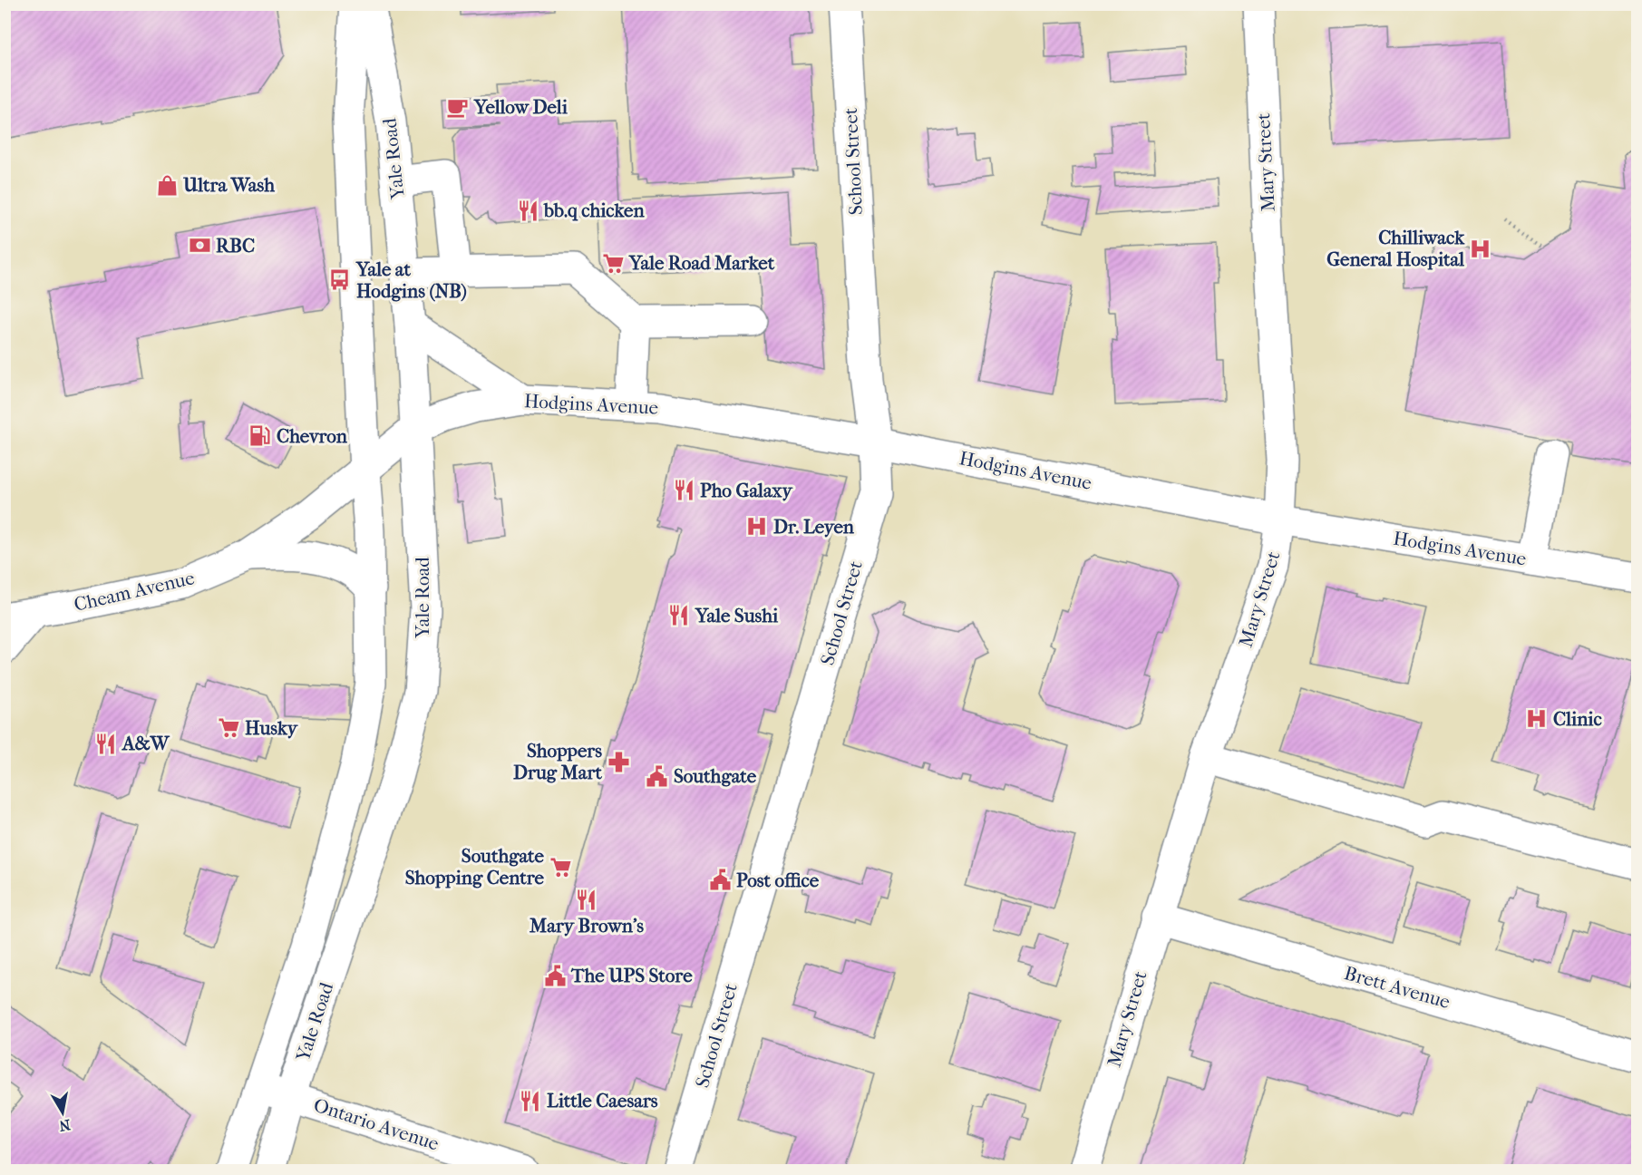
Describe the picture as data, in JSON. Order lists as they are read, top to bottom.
{
  "streets": {
    "street": [
      "Yale Road",
      "School Street",
      "Mary Street",
      "Hodgins Avenue",
      "Cheam Avenue",
      "Brett Avenue",
      "Ontario Avenue"
    ]
  },
  "crossings": [
    ["Yale Road", "Hodgins Avenue"],
    ["Yale Road", "Cheam Avenue"],
    ["Yale Road", "Ontario Avenue"],
    ["School Street", "Hodgins Avenue"],
    ["Mary Street", "Hodgins Avenue"],
    ["Mary Street", "Brett Avenue"],
    ["Hodgins Avenue", "Cheam Avenue"]
  ],
  "places": {
    "cafe": ["Yellow Deli"],
    "shop": ["Ultra Wash"],
    "restaurant": [
      "bb.q chicken",
      "Pho Galaxy",
      "Yale Sushi",
      "A&W",
      "Mary Brown's",
      "Little Caesars"
    ],
    "bank": ["RBC"],
    "hospital": ["Chilliwack General Hospital", "Dr. Leyen", "Clinic"],
    "supermarket": ["Yale Road Market", "Husky", "Southgate Shopping Centre"],
    "bus stop": ["Yale at Hodgins (NB)"],
    "fuel station": ["Chevron"],
    "pharmacy": ["Shoppers Drug Mart"],
    "public building": ["Southgate", "Post office", "The UPS Store"]
  },
  "north": "bottom"
}
